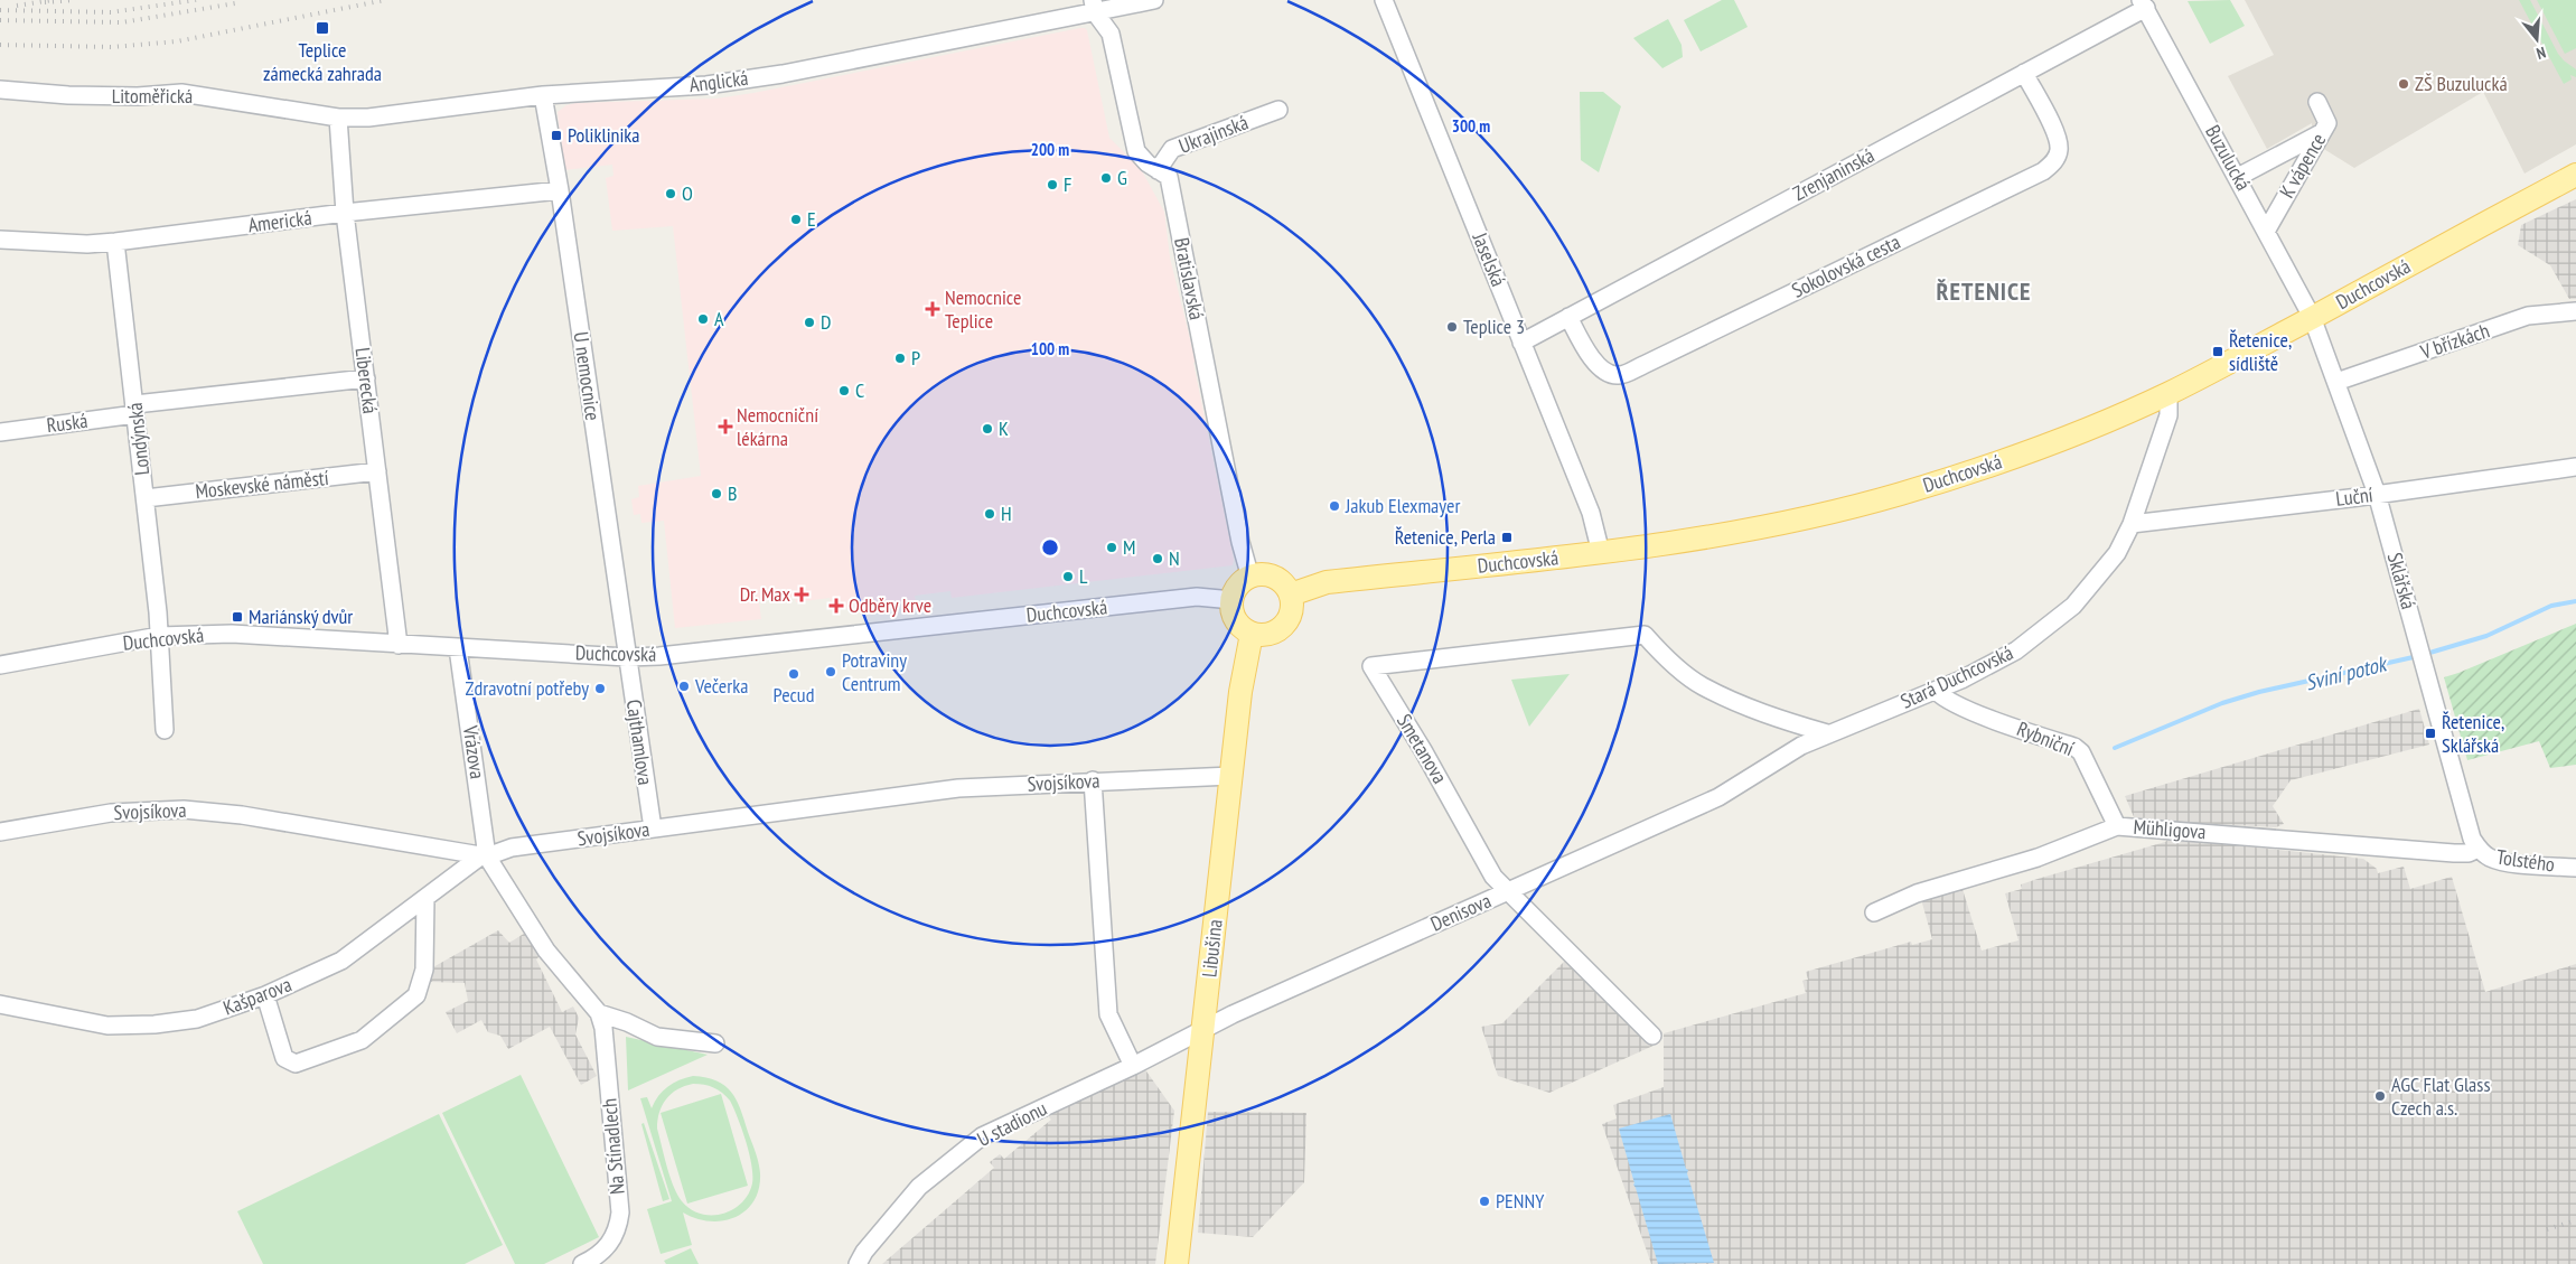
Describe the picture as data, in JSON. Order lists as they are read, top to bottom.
{
  "streets": {
    "main road": ["Duchcovská", "Libušina"],
    "street": [
      "Anglická",
      "Litoměřická",
      "Ukrajinská",
      "Buzulucká",
      "K vápence",
      "Zrenjaninská",
      "Americká",
      "Jaselská",
      "Sokolovská cesta",
      "Bratislavská",
      "V břízkách",
      "U nemocnice",
      "Liberecká",
      "Ruská",
      "Londýnská",
      "Moskevské náměstí",
      "Luční",
      "Sklářská",
      "Stará Duchcovská",
      "Rybniční",
      "Cajthamlova",
      "Smetanova",
      "Vrázova",
      "Svojsíkova",
      "Mühligova",
      "Tolstého",
      "Denisova",
      "Kašparova",
      "U stadionu",
      "Na Stínadlech"
    ]
  },
  "crossings": [
    ["Anglická", "Litoměřická"],
    ["Anglická", "Bratislavská"],
    ["Anglická", "U nemocnice"],
    ["Anglická", "Liberecká"],
    ["Litoměřická", "Liberecká"],
    ["Ukrajinská", "Bratislavská"],
    ["Buzulucká", "K vápence"],
    ["Buzulucká", "Zrenjaninská"],
    ["Buzulucká", "Duchcovská"],
    ["Buzulucká", "Sklářská"],
    ["Zrenjaninská", "Jaselská"],
    ["Zrenjaninská", "Sokolovská cesta"],
    ["Americká", "U nemocnice"],
    ["Americká", "Liberecká"],
    ["Americká", "Londýnská"],
    ["Jaselská", "Duchcovská"],
    ["Bratislavská", "Duchcovská"],
    ["Bratislavská", "Libušina"],
    ["Duchcovská", "U nemocnice"],
    ["Duchcovská", "Liberecká"],
    ["Duchcovská", "Londýnská"],
    ["Duchcovská", "Sklářská"],
    ["Duchcovská", "Stará Duchcovská"],
    ["Duchcovská", "Cajthamlova"],
    ["Duchcovská", "Vrázova"],
    ["Duchcovská", "Libušina"],
    ["V břízkách", "Sklářská"],
    ["U nemocnice", "Cajthamlova"],
    ["Liberecká", "Moskevské náměstí"],
    ["Ruská", "Londýnská"],
    ["Londýnská", "Moskevské náměstí"],
    ["Luční", "Sklářská"],
    ["Luční", "Stará Duchcovská"],
    ["Sklářská", "Mühligova"],
    ["Sklářská", "Tolstého"],
    ["Stará Duchcovská", "Rybniční"],
    ["Stará Duchcovská", "Smetanova"],
    ["Stará Duchcovská", "Denisova"],
    ["Rybniční", "Mühligova"],
    ["Cajthamlova", "Svojsíkova"],
    ["Smetanova", "Denisova"],
    ["Vrázova", "Svojsíkova"],
    ["Vrázova", "Kašparova"],
    ["Svojsíkova", "Libušina"],
    ["Svojsíkova", "Kašparova"],
    ["Mühligova", "Tolstého"],
    ["Denisova", "Libušina"],
    ["Denisova", "U stadionu"],
    ["Libušina", "U stadionu"]
  ],
  "districts": ["ŘETENICE"],
  "water": ["Sviní potok"],
  "places": {
    "transit": [
      "Teplice zámecká zahrada",
      "Poliklinika",
      "Řetenice, sídliště",
      "Řetenice, Perla",
      "Mariánský dvůr",
      "Řetenice, Sklářská"
    ],
    "other": [
      "ZŠ Buzulucká",
      "G",
      "F",
      "O",
      "E",
      "A",
      "D",
      "Teplice 3",
      "P",
      "C",
      "K",
      "B",
      "Jakub Elexmayer",
      "H",
      "M",
      "N",
      "L",
      "Potraviny Centrum",
      "Pecud",
      "Večerka",
      "Zdravotní potřeby",
      "AGC Flat Glass Czech a.s.",
      "PENNY"
    ],
    "health": [
      "Nemocnice Teplice",
      "Nemocniční lékárna",
      "Dr. Max",
      "Odběry krve"
    ]
  },
  "north": "bottom",
  "rings": ["300 m", "200 m", "100 m"]
}
